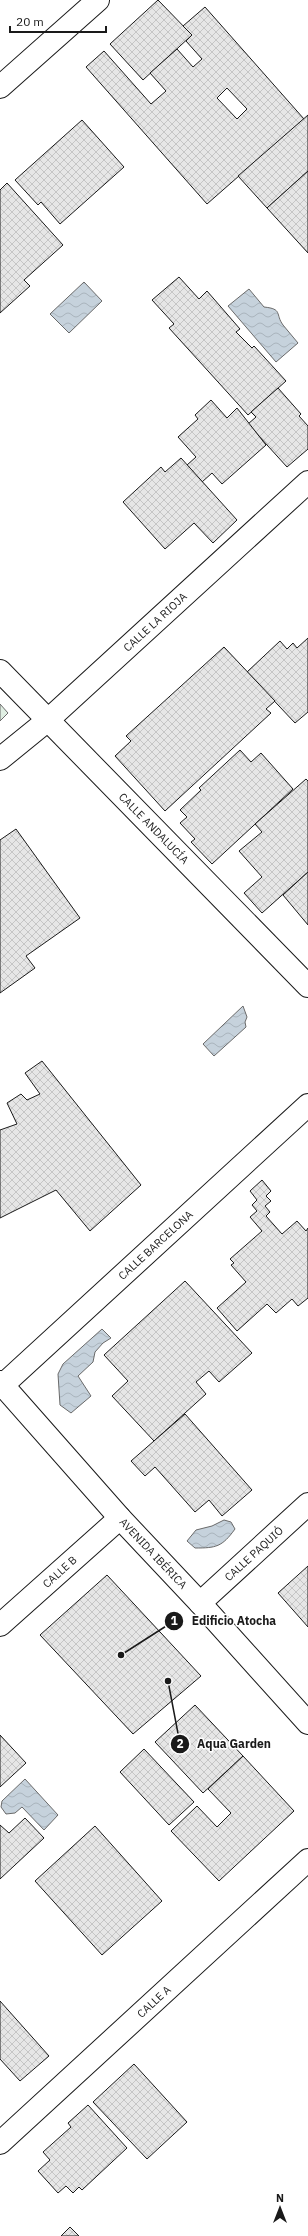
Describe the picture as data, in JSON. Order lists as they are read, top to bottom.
{
  "streets": {
    "street": [
      "CALLE LA RIOJA",
      "CALLE ANDALUCÍA",
      "CALLE BARCELONA",
      "AVENIDA IBÉRICA",
      "CALLE PAQUIÓ",
      "CALLE B",
      "CALLE A"
    ]
  },
  "crossings": [
    ["CALLE LA RIOJA", "CALLE ANDALUCÍA"],
    ["CALLE BARCELONA", "AVENIDA IBÉRICA"],
    ["AVENIDA IBÉRICA", "CALLE PAQUIÓ"],
    ["AVENIDA IBÉRICA", "CALLE B"]
  ],
  "places": ["Edificio Atocha", "Aqua Garden"],
  "scale_bar": "20 m",
  "north": "top"
}
